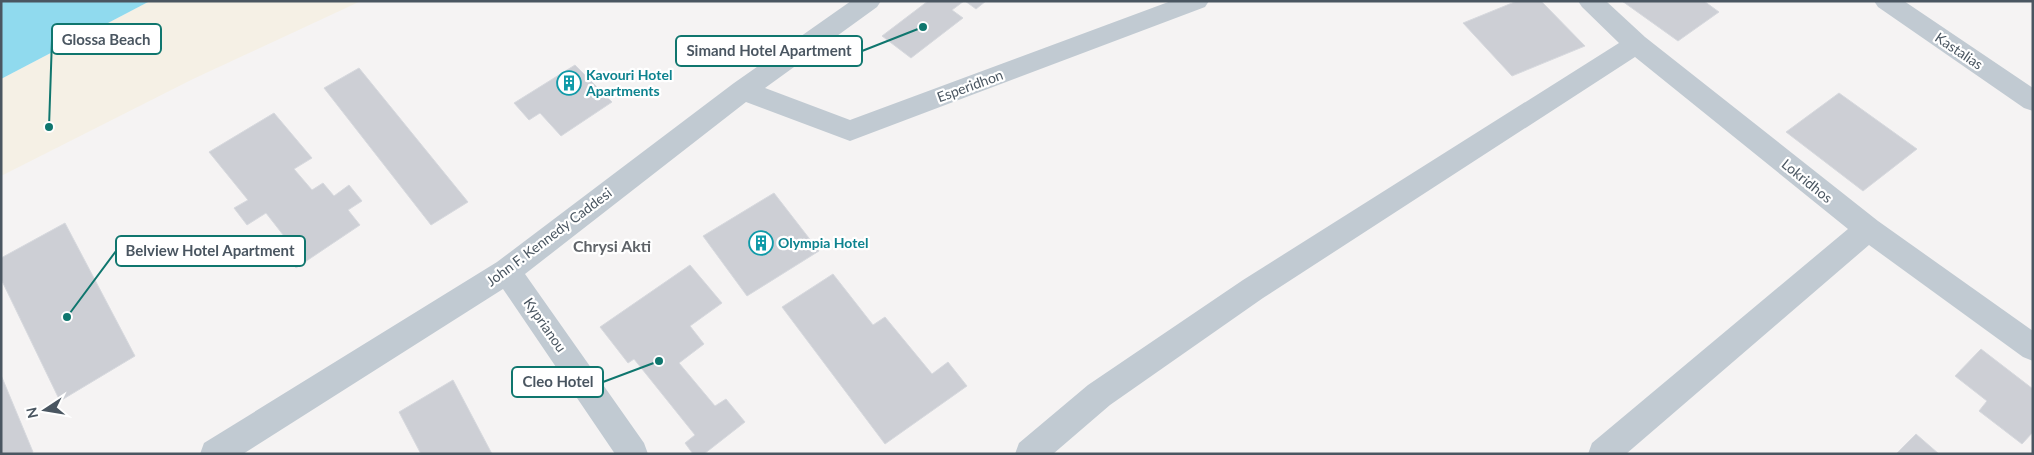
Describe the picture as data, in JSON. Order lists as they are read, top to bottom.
{
  "streets": {
    "street": [
      "Kastalias",
      "Esperidhon",
      "Lokridhos",
      "John F. Kennedy Caddesi",
      "Kyprianou"
    ]
  },
  "crossings": [
    ["Esperidhon", "John F. Kennedy Caddesi"],
    ["John F. Kennedy Caddesi", "Kyprianou"]
  ],
  "districts": ["Chrysi Akti"],
  "places": {
    "other": [
      "Simand Hotel Apartment",
      "Glossa Beach",
      "Belview Hotel Apartment",
      "Cleo Hotel"
    ],
    "building": ["Kavouri Hotel Apartments", "Olympia Hotel"]
  },
  "north": "left"
}
